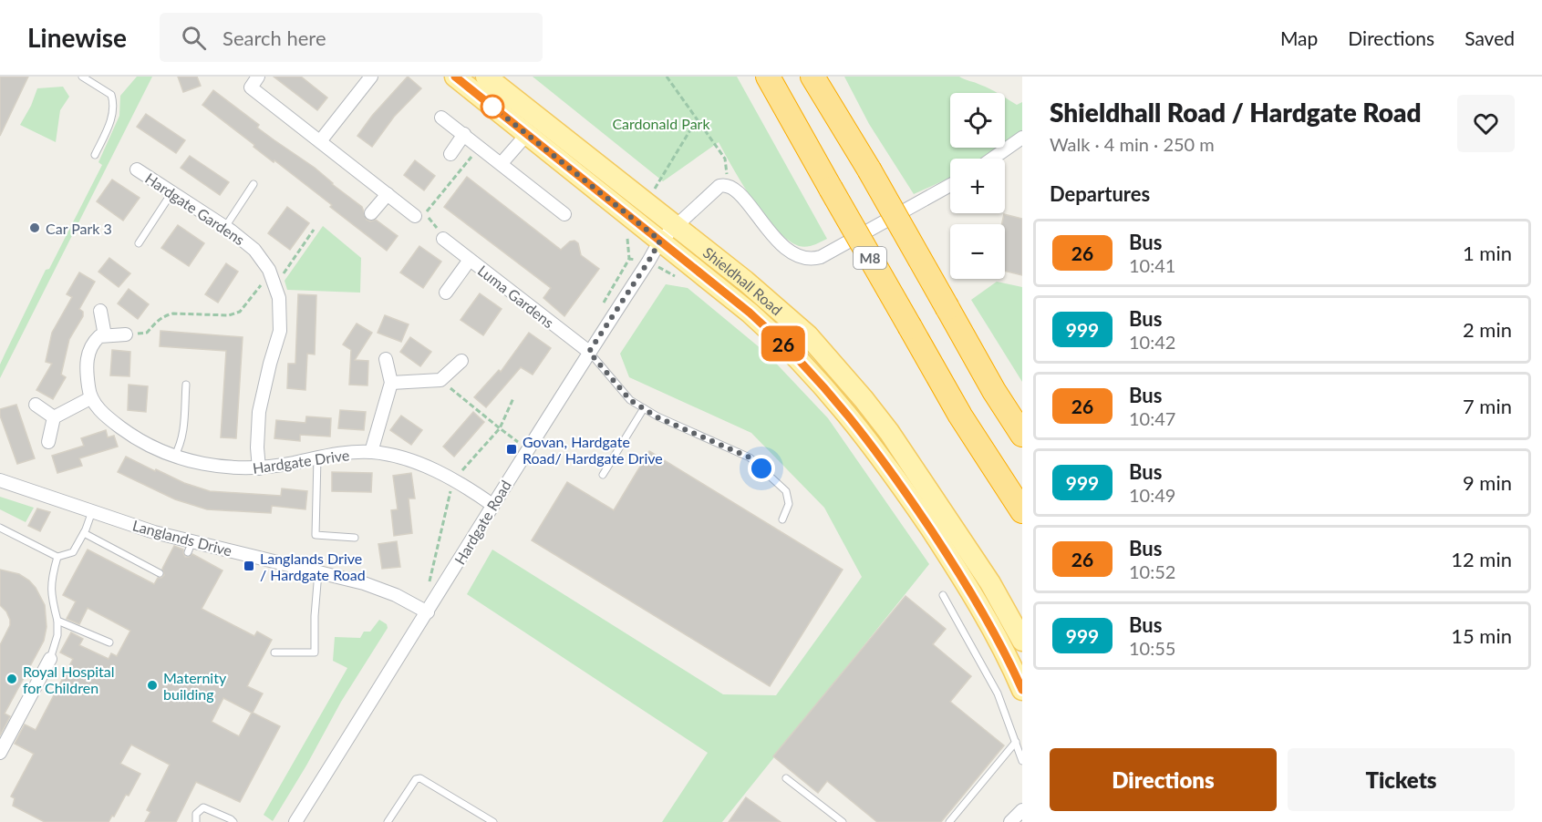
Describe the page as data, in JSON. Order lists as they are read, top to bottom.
{
  "streets": {
    "highway": ["M8"],
    "main road": ["Shieldhall Road"],
    "street": [
      "Hardgate Gardens",
      "Luma Gardens",
      "Hardgate Drive",
      "Hardgate Road",
      "Langlands Drive"
    ]
  },
  "crossings": [
    ["Hardgate Gardens", "Hardgate Drive"],
    ["Shieldhall Road", "Hardgate Road"],
    ["Luma Gardens", "Hardgate Road"],
    ["Hardgate Drive", "Hardgate Road"],
    ["Hardgate Road", "Langlands Drive"]
  ],
  "parks": ["Cardonald Park"],
  "places": {
    "other": ["Car Park 3", "Royal Hospital for Children", "Maternity building"],
    "transit": ["Govan, Hardgate Road/ Hardgate Drive", "Langlands Drive / Hardgate Road"]
  },
  "lines": ["bus line 26"],
  "page": {
    "header": "Linewise",
    "search": "Search here",
    "nav": ["Map", "Directions", "Saved"],
    "on_map": "26",
    "heading": [
      ["Shieldhall Road / Hardgate Road", "Walk · 4 min · 250 m"],
      "Departures"
    ],
    "map_buttons": ["+", "−"],
    "list": [
      {
        "mark": "26",
        "name": "Bus",
        "note": "10:41",
        "value": "1 min"
      },
      {
        "mark": "999",
        "name": "Bus",
        "note": "10:42",
        "value": "2 min"
      },
      {
        "mark": "26",
        "name": "Bus",
        "note": "10:47",
        "value": "7 min"
      },
      {
        "mark": "999",
        "name": "Bus",
        "note": "10:49",
        "value": "9 min"
      },
      {
        "mark": "26",
        "name": "Bus",
        "note": "10:52",
        "value": "12 min"
      },
      {
        "mark": "999",
        "name": "Bus",
        "note": "10:55",
        "value": "15 min"
      }
    ],
    "buttons": ["Directions", "Tickets"]
  }
}
